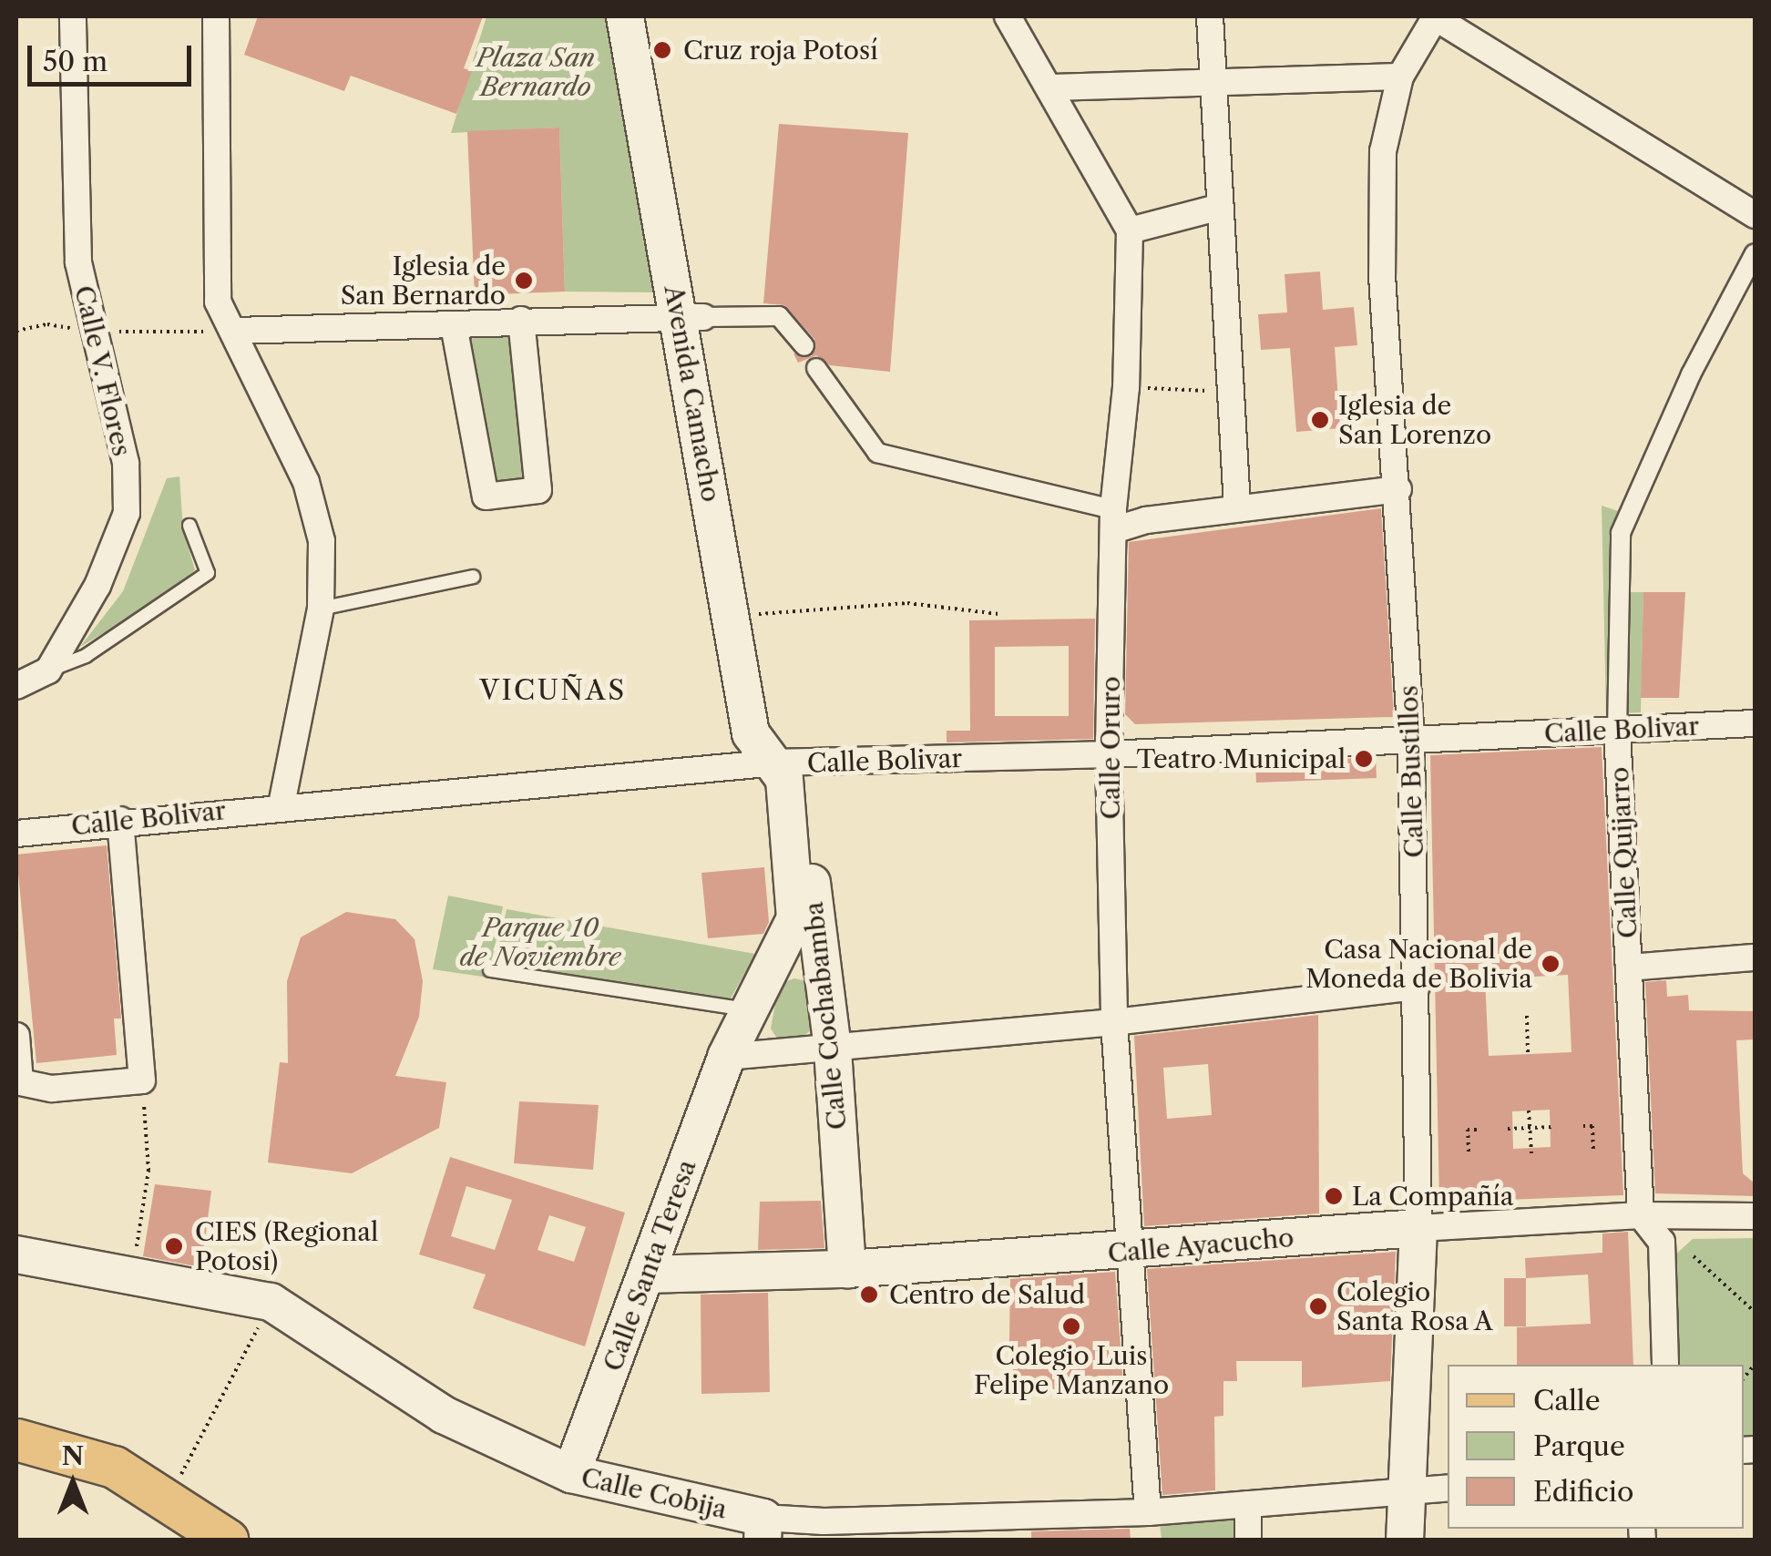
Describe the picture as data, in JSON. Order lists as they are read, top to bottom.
{
  "streets": {
    "main road": [
      "Avenida Camacho",
      "Calle Bustillos",
      "Calle Cochabamba",
      "Calle Ayacucho",
      "Calle Santa Teresa",
      "Calle Cobija"
    ],
    "street": [
      "Calle V. Flores",
      "Calle Bolivar",
      "Calle Oruro",
      "Calle Quijarro"
    ]
  },
  "crossings": [
    ["Avenida Camacho", "Calle Bolivar"],
    ["Avenida Camacho", "Calle Cochabamba"],
    ["Calle Bolivar", "Calle Oruro"],
    ["Calle Bolivar", "Calle Bustillos"],
    ["Calle Bolivar", "Calle Quijarro"],
    ["Calle Bolivar", "Calle Cochabamba"],
    ["Calle Oruro", "Calle Ayacucho"],
    ["Calle Oruro", "Calle Cobija"],
    ["Calle Bustillos", "Calle Ayacucho"],
    ["Calle Bustillos", "Calle Cobija"],
    ["Calle Quijarro", "Calle Ayacucho"],
    ["Calle Cochabamba", "Calle Ayacucho"],
    ["Calle Cochabamba", "Calle Santa Teresa"],
    ["Calle Ayacucho", "Calle Santa Teresa"],
    ["Calle Santa Teresa", "Calle Cobija"]
  ],
  "districts": ["VICUÑAS"],
  "parks": ["Plaza San Bernardo", "Parque 10 de Noviembre"],
  "places": [
    "Cruz roja Potosí",
    "Iglesia de San Bernardo",
    "Iglesia de San Lorenzo",
    "Teatro Municipal",
    "Casa Nacional de Moneda de Bolivia",
    "La Compañía",
    "CIES (Regional Potosi)",
    "Centro de Salud",
    "Colegio Santa Rosa A",
    "Colegio Luis Felipe Manzano"
  ],
  "legend": ["Calle", "Parque", "Edificio"],
  "scale_bar": "50 m",
  "north": "top"
}
